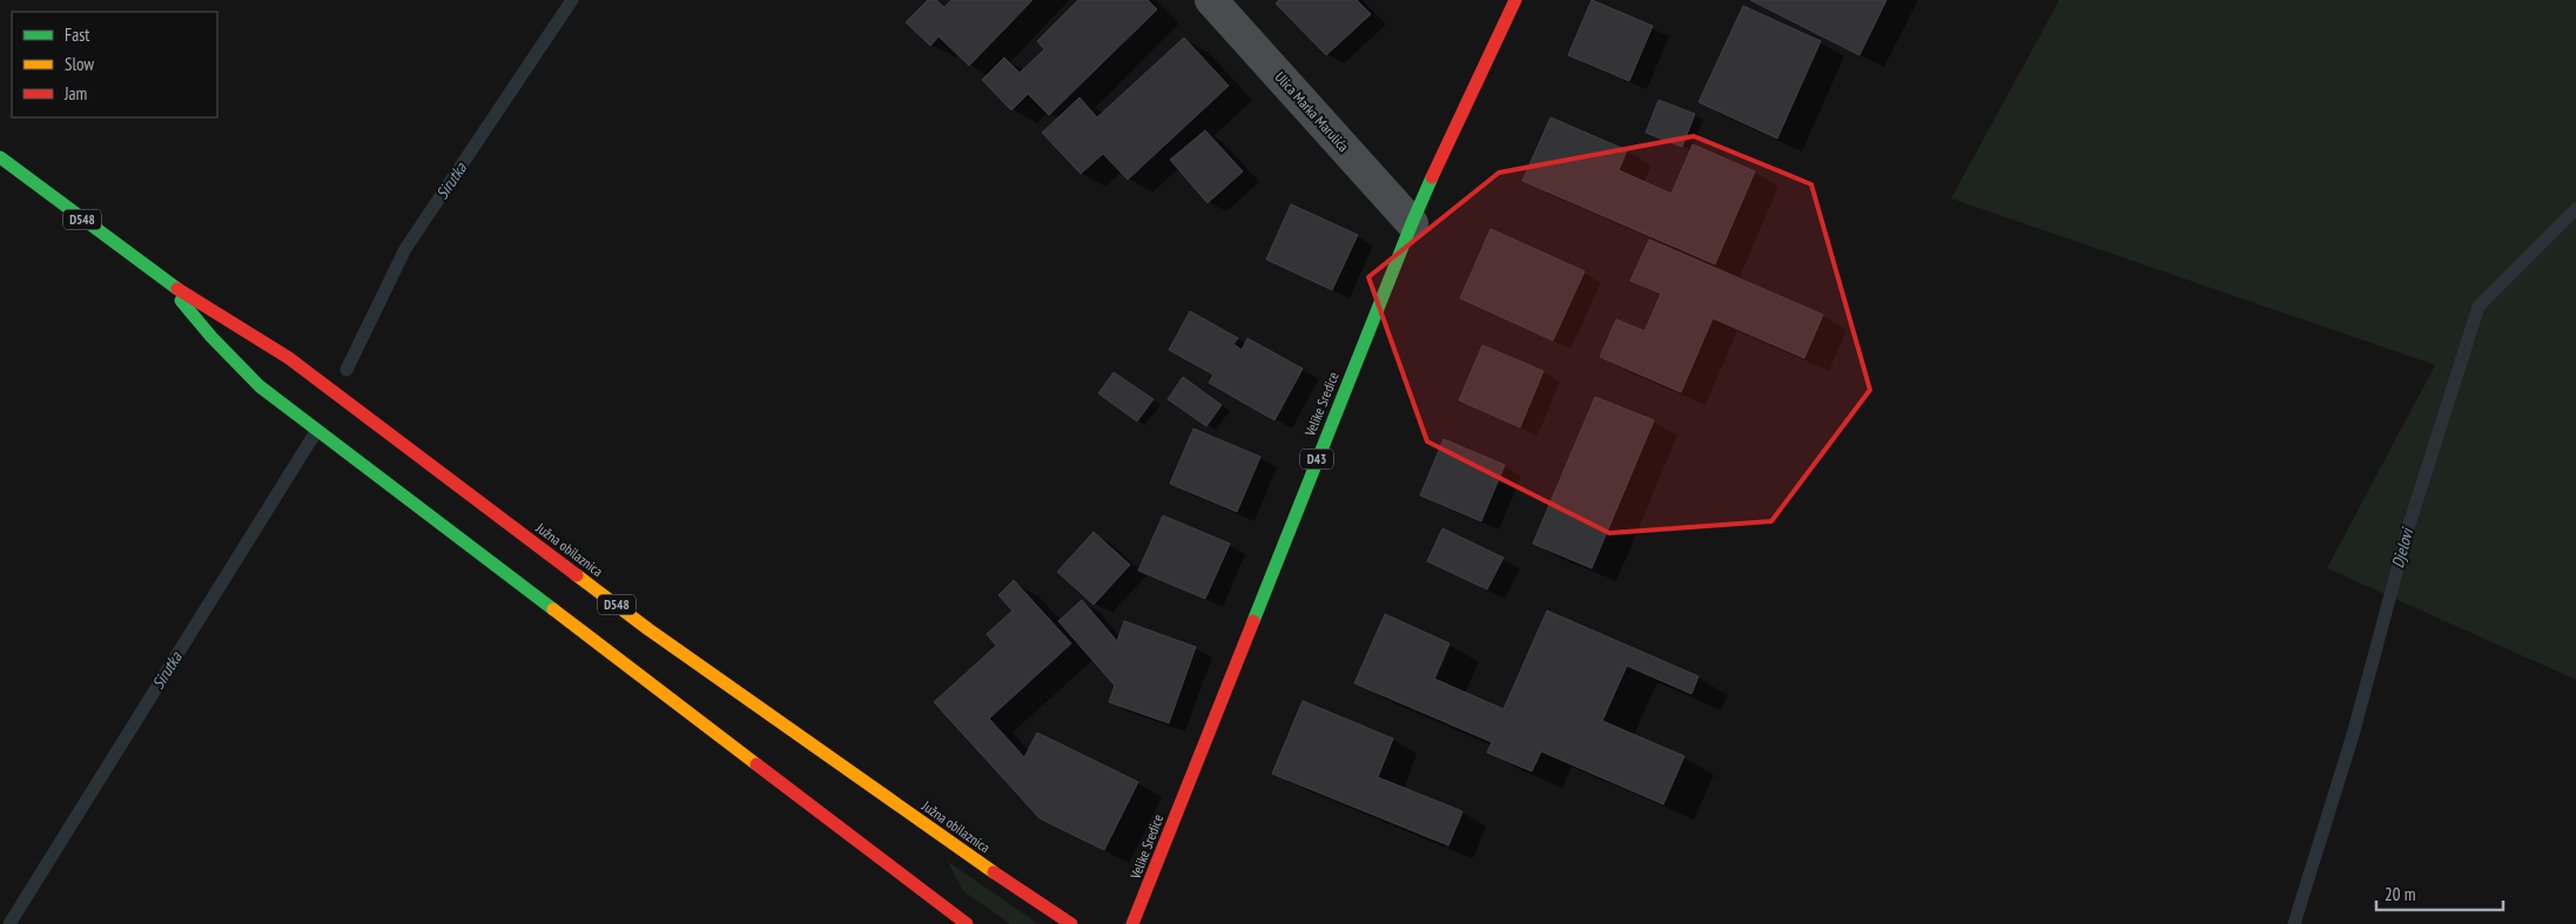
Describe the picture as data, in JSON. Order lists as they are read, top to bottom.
{
  "streets": {
    "main road": [
      "D548",
      "Velike Sredice",
      "D43",
      "Južna obilaznica"
    ],
    "street": ["Ulica Marka Marulića"]
  },
  "crossings": [
    ["Ulica Marka Marulića", "Velike Sredice"]
  ],
  "water": ["Sirutka", "Djelovi"],
  "legend": ["Fast", "Slow", "Jam"],
  "scale_bar": "20 m"
}
